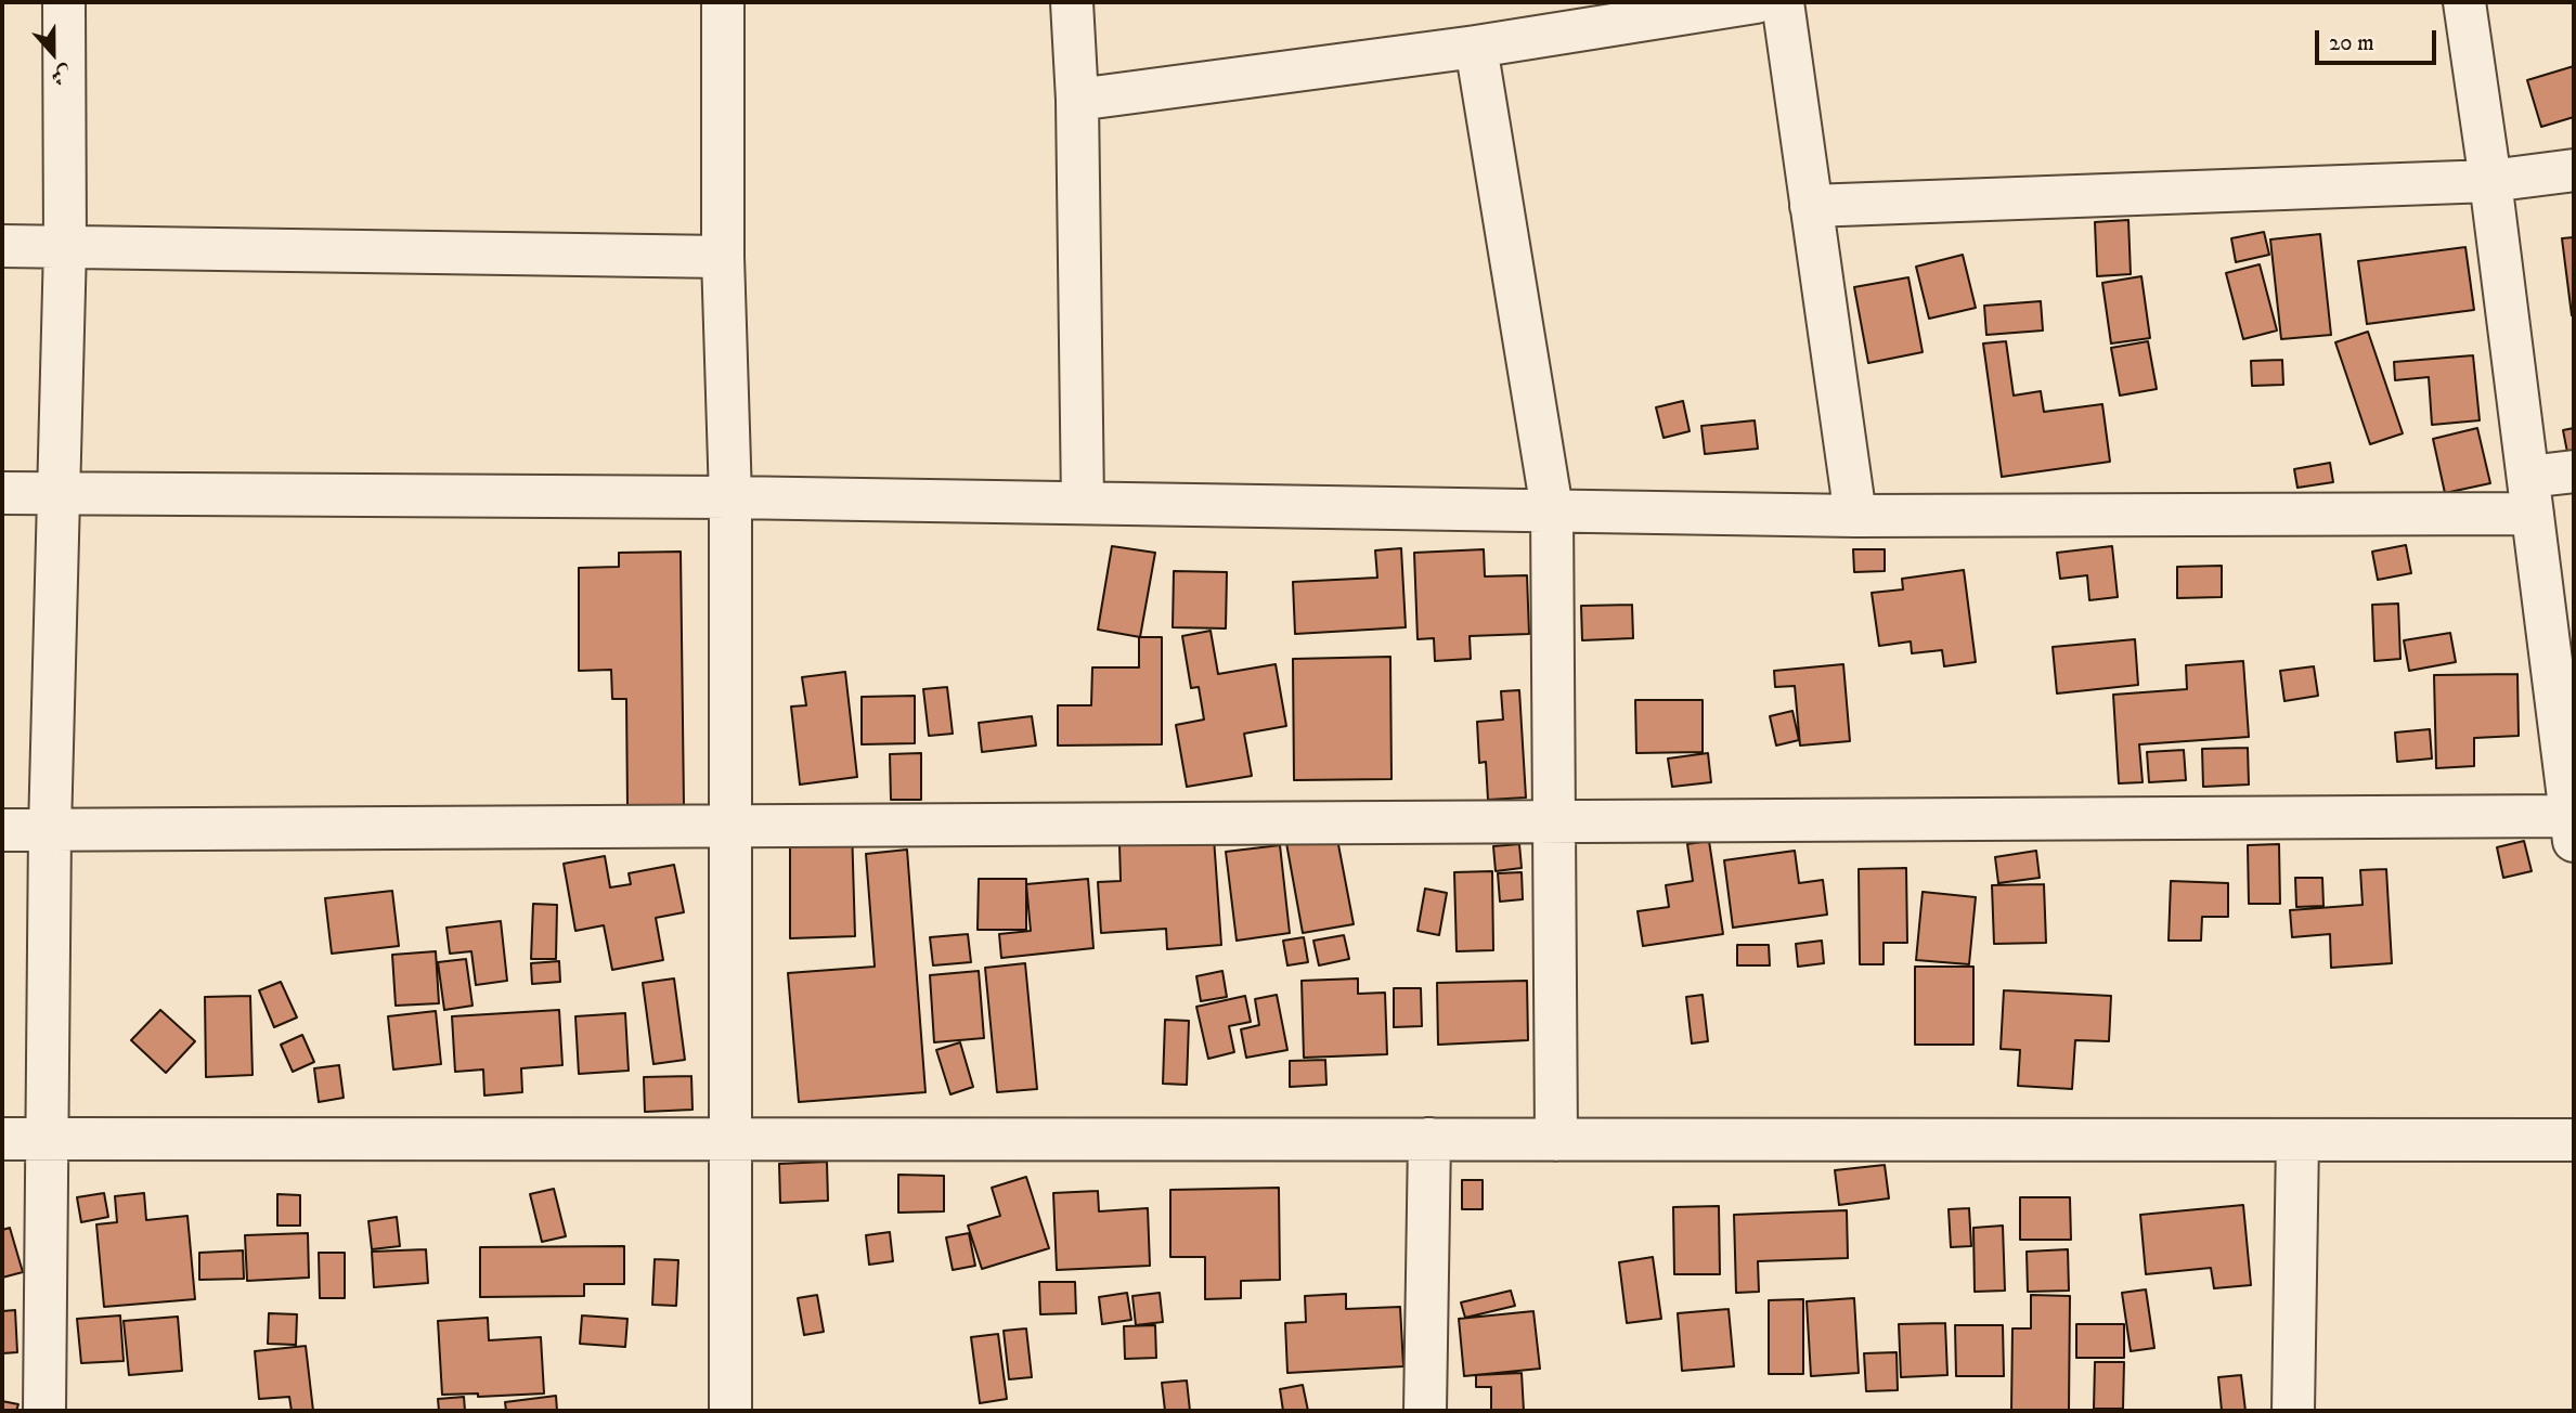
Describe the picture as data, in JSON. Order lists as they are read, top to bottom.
{
  "scale_bar": "20 m",
  "north": "bottom"
}
